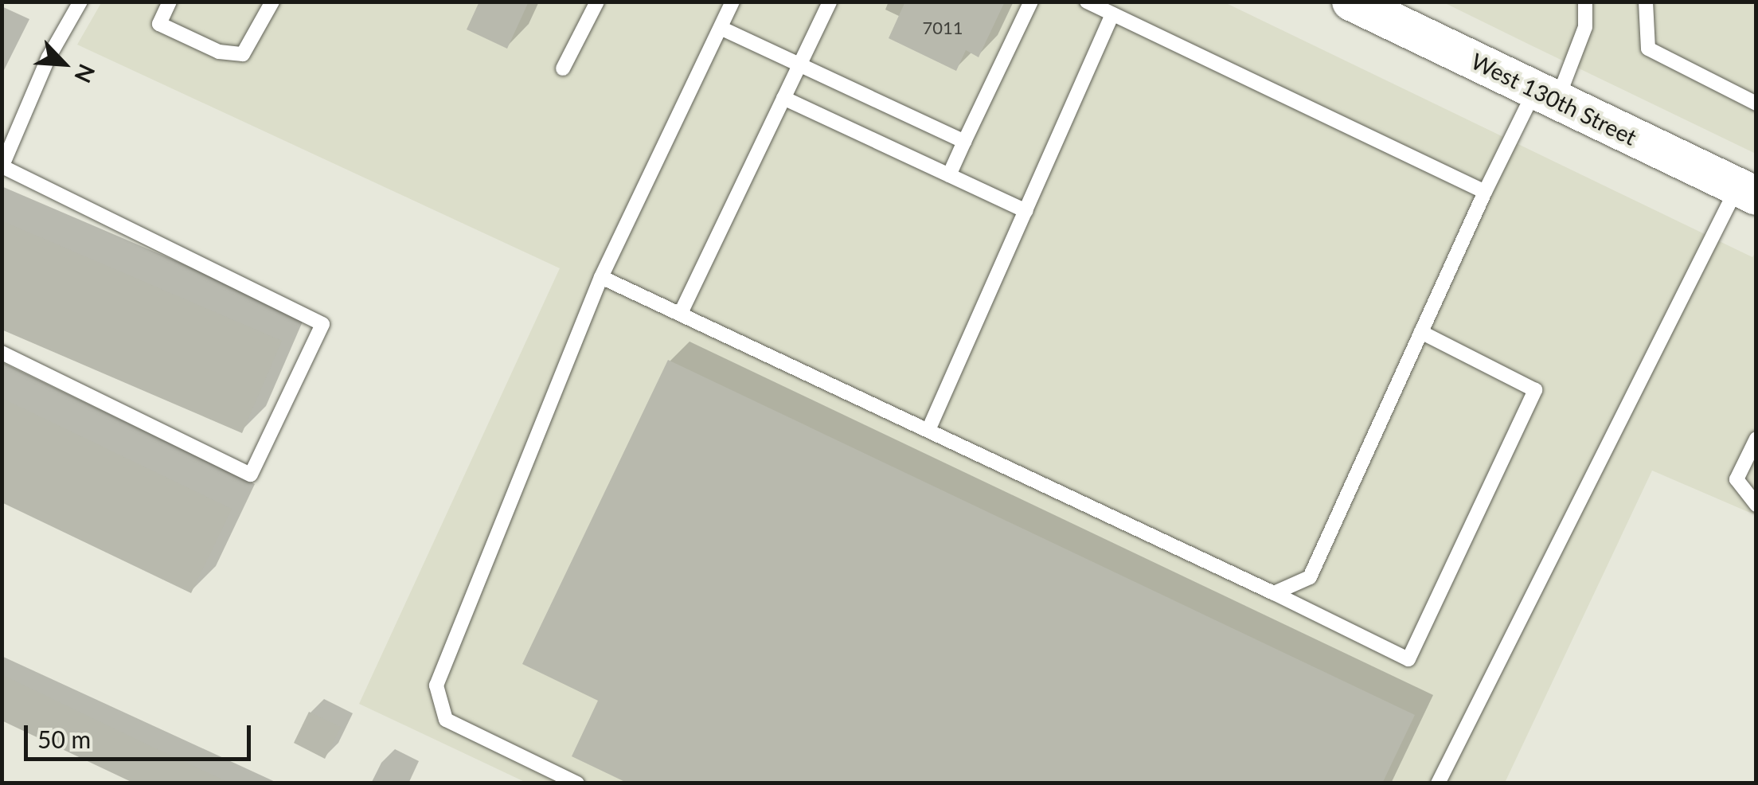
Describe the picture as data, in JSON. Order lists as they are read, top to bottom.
{
  "streets": {
    "main road": ["West 130th Street"]
  },
  "house_numbers": ["7011"],
  "scale_bar": "50 m",
  "north": "bottom right"
}
